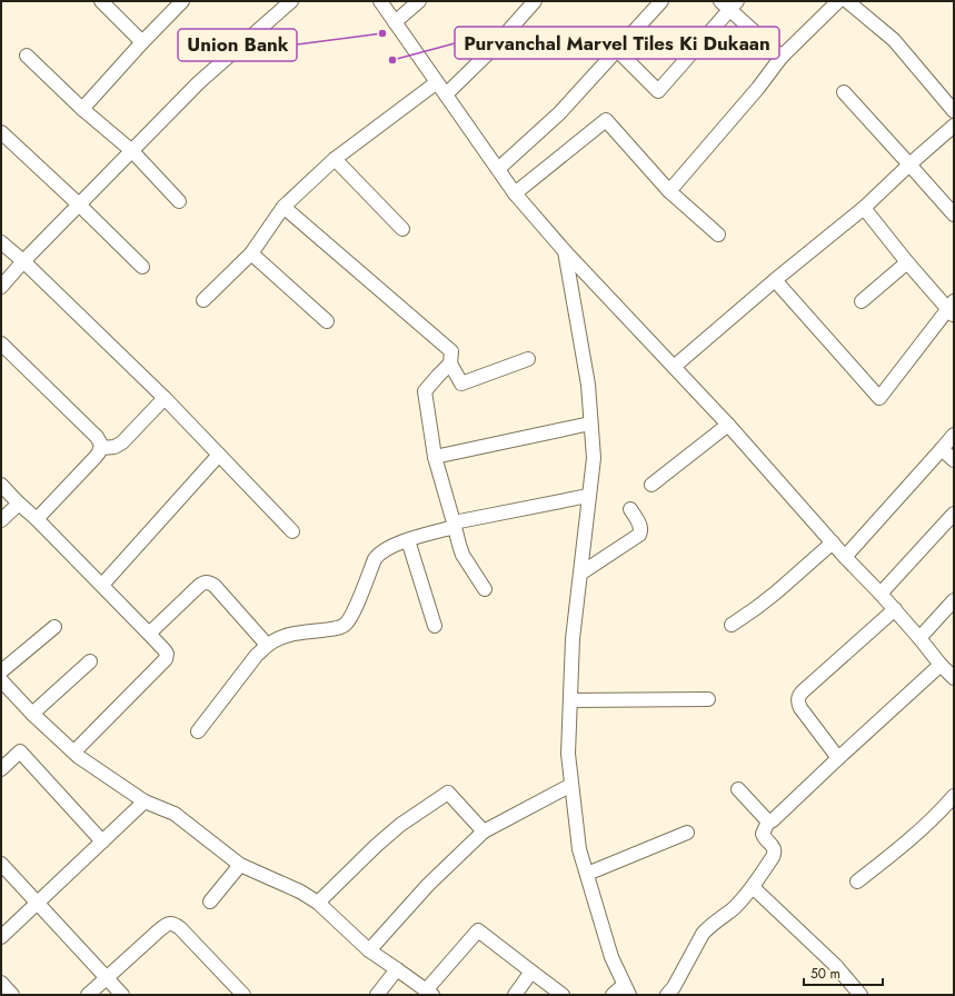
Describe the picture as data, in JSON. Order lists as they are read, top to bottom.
{
  "places": ["Union Bank", "Purvanchal Marvel Tiles Ki Dukaan"],
  "scale_bar": "50 m"
}
